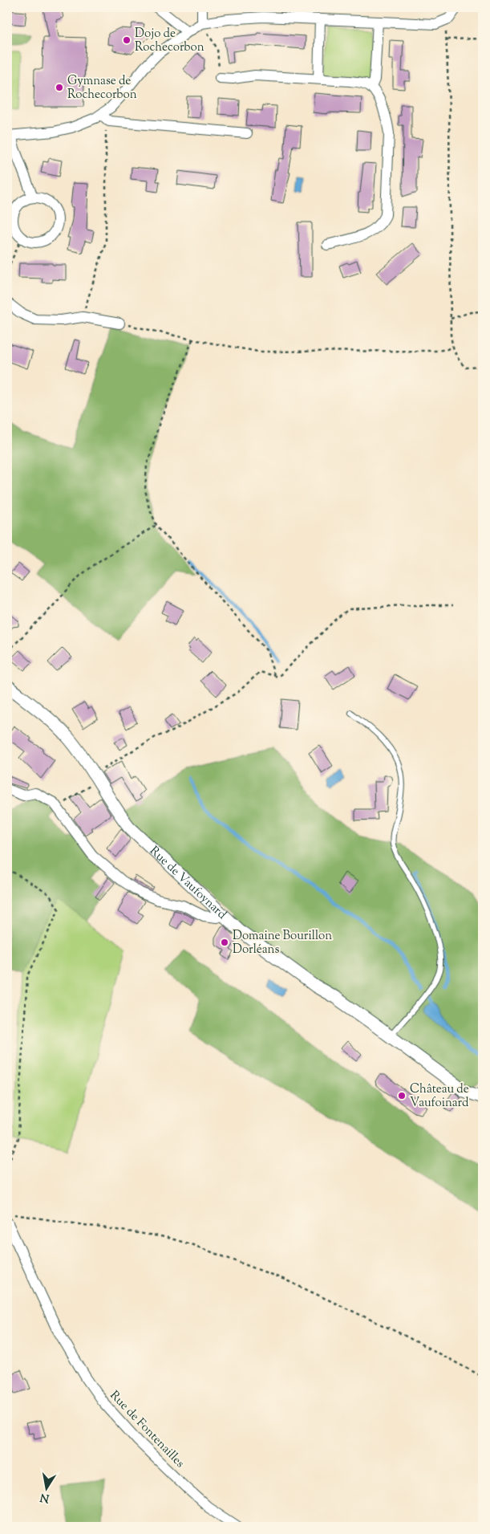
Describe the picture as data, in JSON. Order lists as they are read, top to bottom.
{
  "streets": {
    "street": ["Rue de Vaufoynard", "Rue de Fontenailles"]
  },
  "places": [
    "Dojo de Rochecorbon",
    "Gymnase de Rochecorbon",
    "Domaine Bourillon Dorléans",
    "Château de Vaufoinard"
  ],
  "north": "bottom"
}
